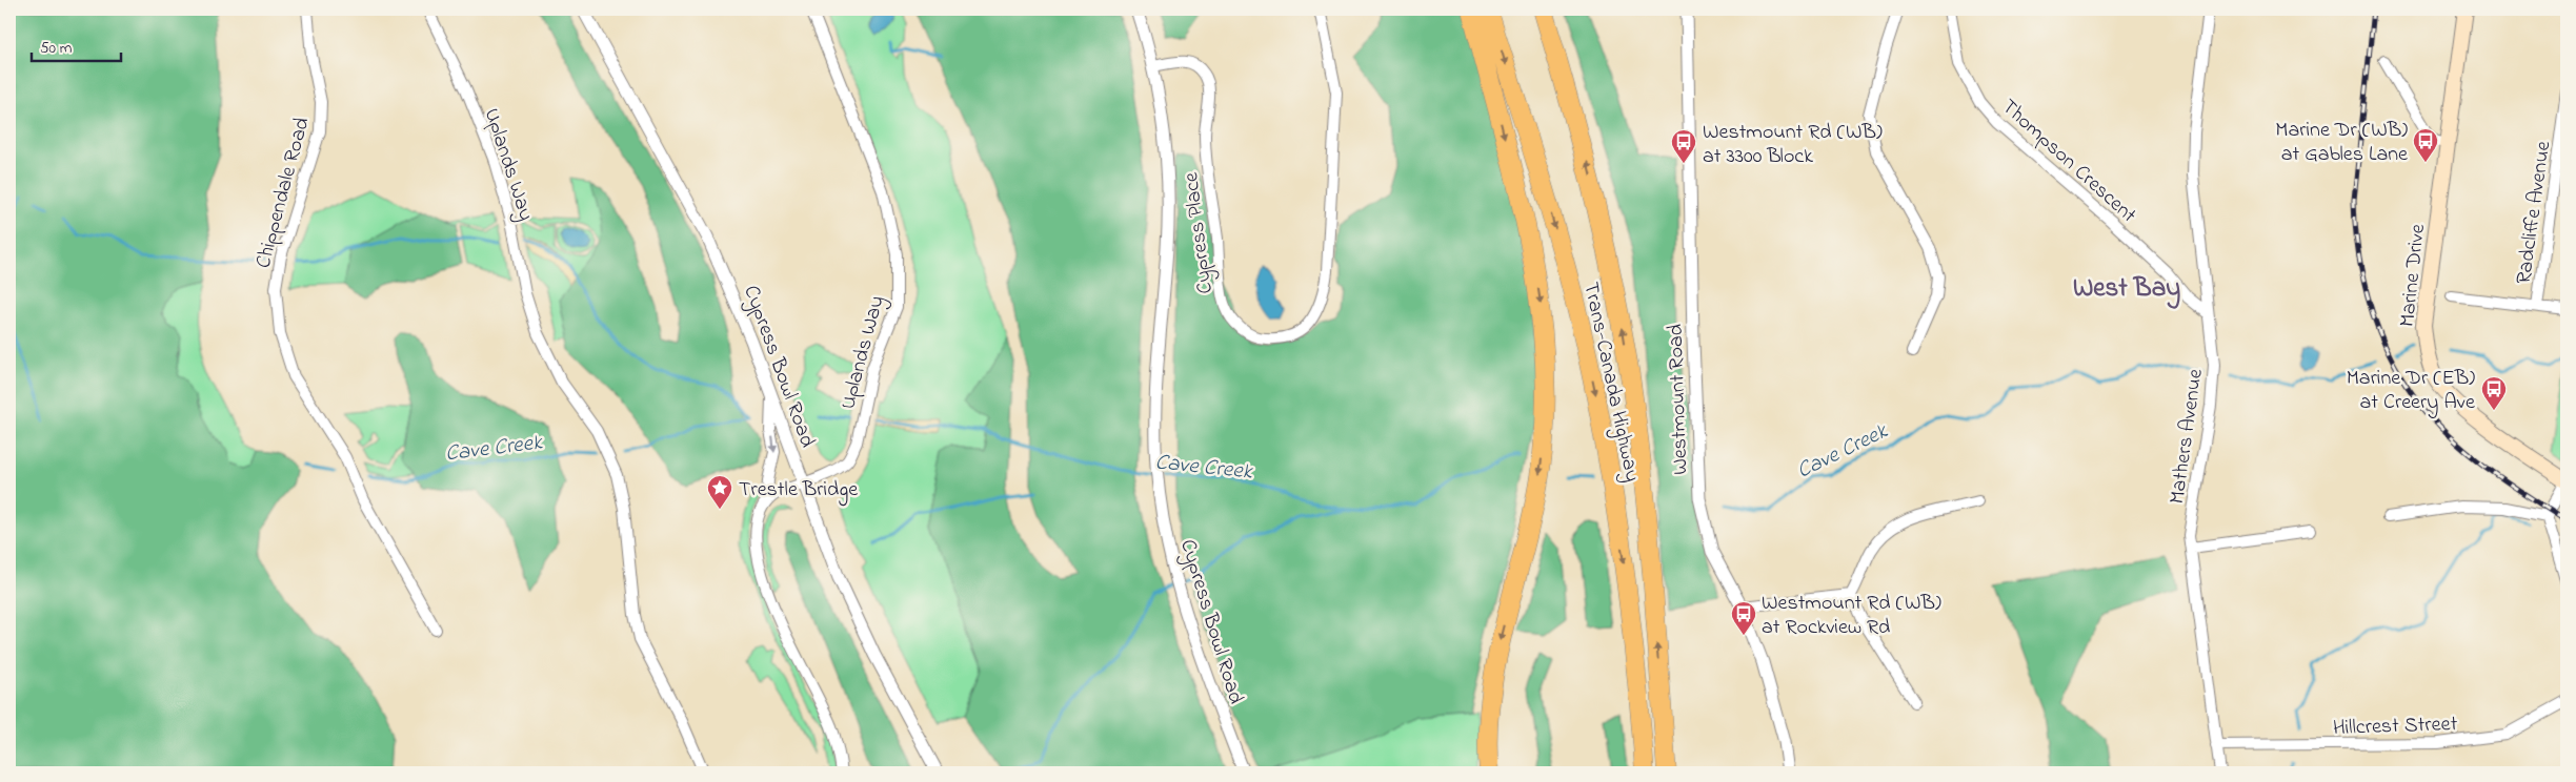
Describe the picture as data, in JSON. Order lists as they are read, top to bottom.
{
  "streets": {
    "highway": ["Trans-Canada Highway"],
    "main road": ["Marine Drive"],
    "street": [
      "Thompson Crescent",
      "Uplands Way",
      "Chippendale Road",
      "Radcliffe Avenue",
      "Cypress Place",
      "Cypress Bowl Road",
      "Westmount Road",
      "Mathers Avenue",
      "Hillcrest Street"
    ]
  },
  "crossings": [
    ["Thompson Crescent", "Mathers Avenue"],
    ["Uplands Way", "Cypress Bowl Road"],
    ["Cypress Place", "Cypress Bowl Road"],
    ["Mathers Avenue", "Hillcrest Street"]
  ],
  "districts": ["West Bay"],
  "water": ["Cave Creek"],
  "places": {
    "bus stop": [
      "Marine Dr (WB) at Gables Lane",
      "Westmount Rd (WB) at 3300 Block",
      "Marine Dr (EB) at Creery Ave",
      "Westmount Rd (WB) at Rockview Rd"
    ],
    "place": ["Trestle Bridge"]
  },
  "scale_bar": "50 m"
}
